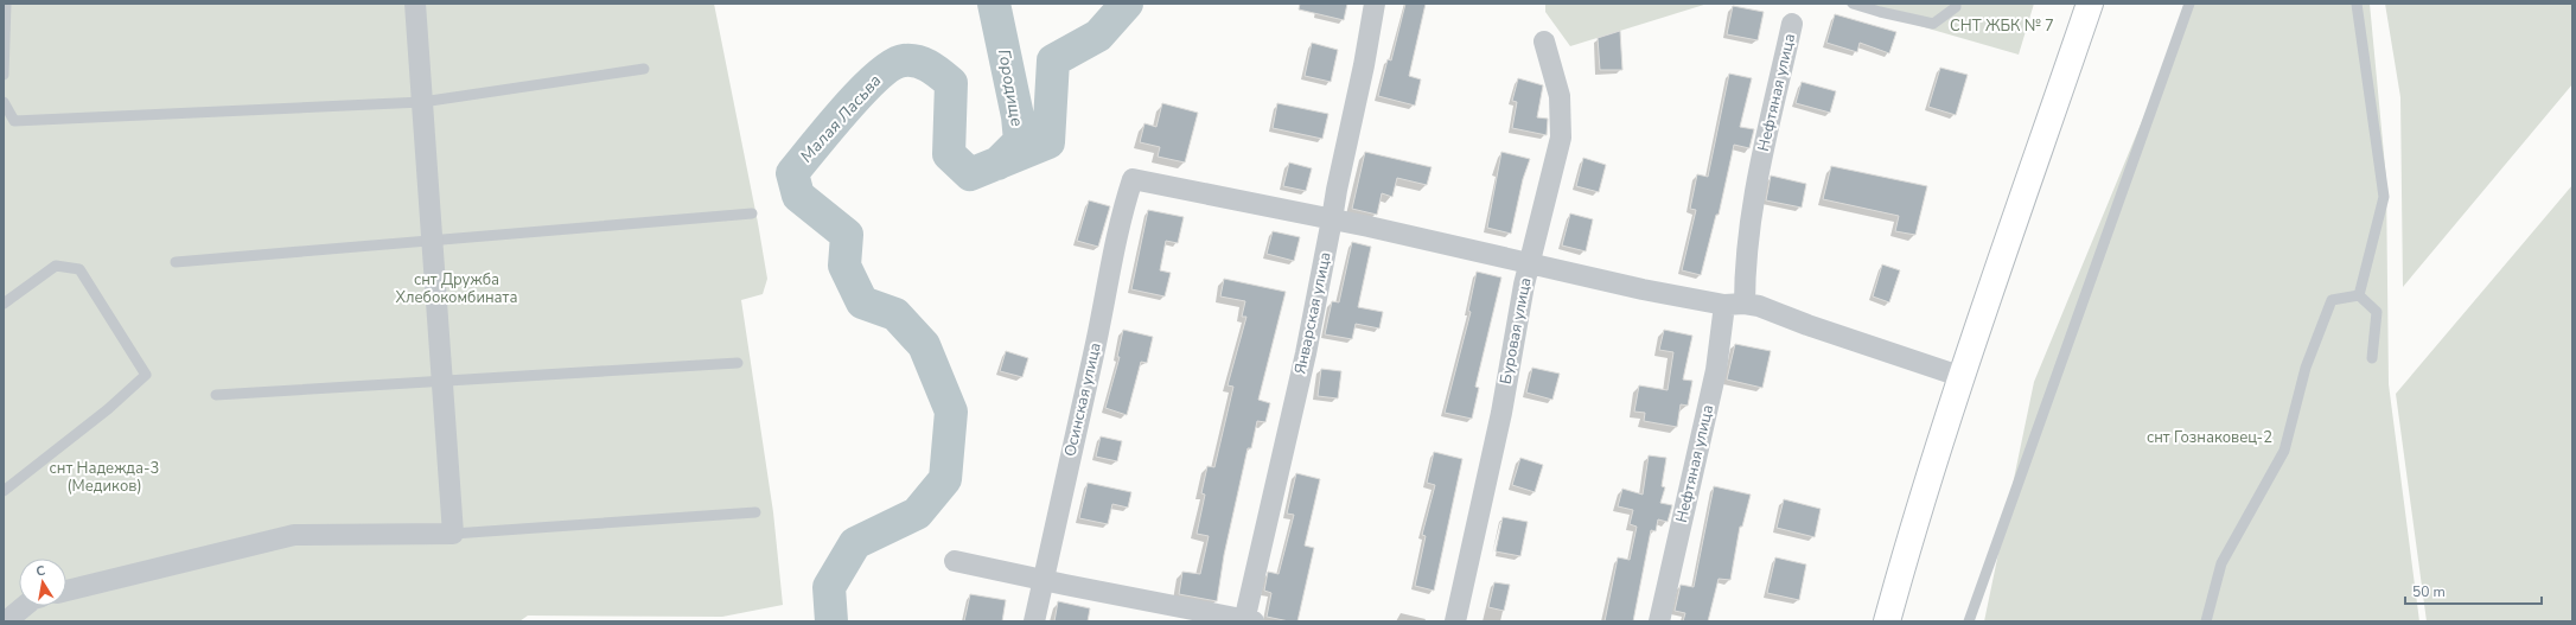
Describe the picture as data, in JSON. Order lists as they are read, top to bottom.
{
  "streets": {
    "street": [
      "Нефтяная улица",
      "Январская улица",
      "Буровая улица",
      "Осинская улица"
    ]
  },
  "crossings": [
    ["Январская улица", "Осинская улица"]
  ],
  "water": ["Городище", "Малая Ласьва"],
  "parks": [
    "СНТ ЖБК № 7",
    "снт Дружба Хлебокомбината",
    "снт Гознаковец-2",
    "снт Надежда-3 (Медиков)"
  ],
  "scale_bar": "50 m",
  "north": "top"
}
